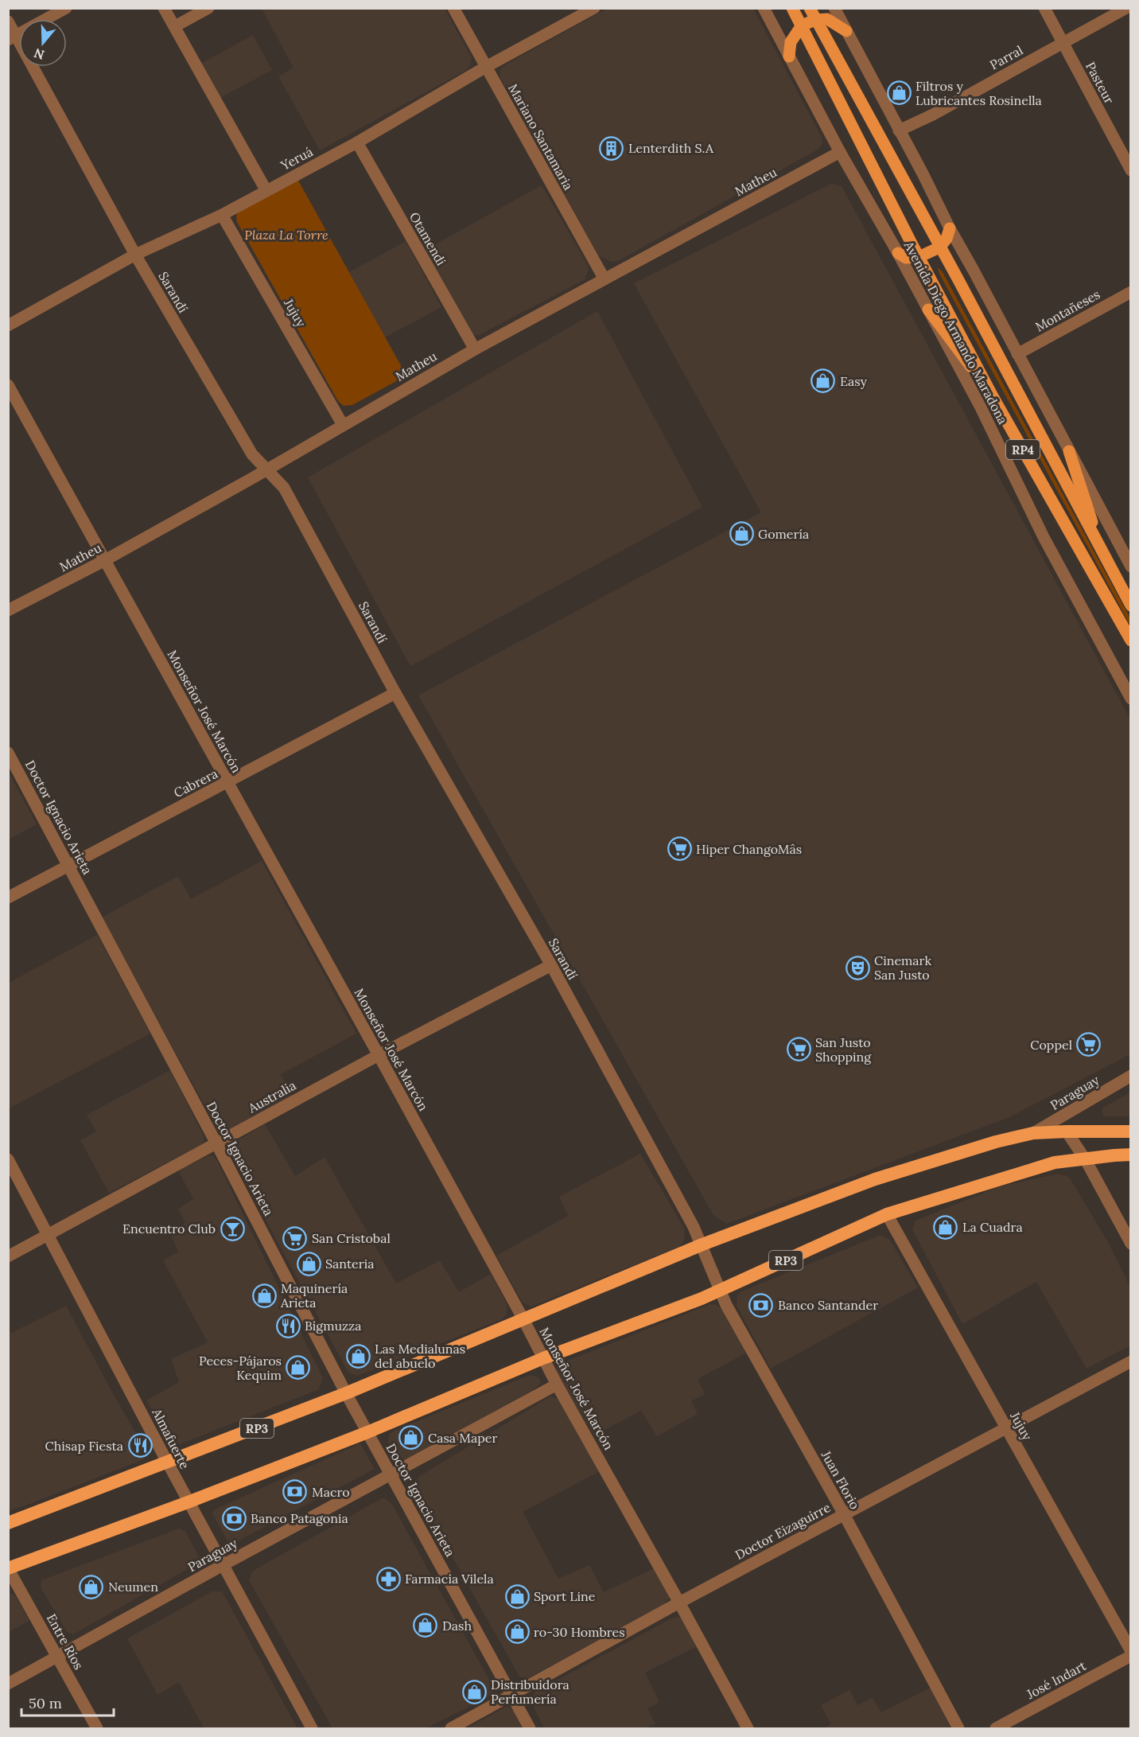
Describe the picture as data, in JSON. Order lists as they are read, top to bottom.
{
  "streets": {
    "highway": ["RP3"],
    "main road": ["Avenida Diego Armando Maradona", "RP4"],
    "street": [
      "Parral",
      "Pasteur",
      "Mariano Santamaria",
      "Yeruá",
      "Matheu",
      "Otamendi",
      "Sarandí",
      "Montañeses",
      "Jujuy",
      "Monseñor José Marcón",
      "Cabrera",
      "Doctor Ignacio Arieta",
      "Paraguay",
      "Australia",
      "Almafuerte",
      "Juan Florio",
      "Doctor Eizaguirre",
      "Entre Ríos",
      "José Indart"
    ]
  },
  "crossings": [
    ["Parral", "Pasteur"],
    ["Mariano Santamaria", "Yeruá"],
    ["Mariano Santamaria", "Matheu"],
    ["Yeruá", "Otamendi"],
    ["Yeruá", "Sarandí"],
    ["Yeruá", "Jujuy"],
    ["Matheu", "Otamendi"],
    ["Matheu", "Sarandí"],
    ["Matheu", "Jujuy"],
    ["Matheu", "Avenida Diego Armando Maradona"],
    ["Matheu", "Monseñor José Marcón"],
    ["Sarandí", "Cabrera"],
    ["Sarandí", "Australia"],
    ["Sarandí", "RP3"],
    ["Sarandí", "Juan Florio"],
    ["Jujuy", "RP3"],
    ["Jujuy", "Doctor Eizaguirre"],
    ["Monseñor José Marcón", "Cabrera"],
    ["Monseñor José Marcón", "Paraguay"],
    ["Monseñor José Marcón", "Australia"],
    ["Monseñor José Marcón", "RP3"],
    ["Monseñor José Marcón", "Doctor Eizaguirre"],
    ["Cabrera", "Doctor Ignacio Arieta"],
    ["Doctor Ignacio Arieta", "Paraguay"],
    ["Doctor Ignacio Arieta", "Australia"],
    ["Doctor Ignacio Arieta", "RP3"],
    ["Doctor Ignacio Arieta", "Doctor Eizaguirre"],
    ["Paraguay", "RP3"],
    ["Paraguay", "Almafuerte"],
    ["Paraguay", "Entre Ríos"],
    ["Australia", "Almafuerte"],
    ["RP3", "Almafuerte"],
    ["RP3", "Juan Florio"],
    ["RP3", "Entre Ríos"],
    ["Juan Florio", "Doctor Eizaguirre"]
  ],
  "parks": ["Plaza La Torre"],
  "places": {
    "shop": [
      "Filtros y Lubricantes Rosinella",
      "Easy",
      "Gomería",
      "La Cuadra",
      "Santeria",
      "Maquinería Arieta",
      "Las Medialunas del abuelo",
      "Peces-Pájaros Kequim",
      "Casa Maper",
      "Neumen",
      "Sport Line",
      "Dash",
      "ro-30 Hombres",
      "Distribuidora Perfumería"
    ],
    "building": ["Lenterdith S.A"],
    "supermarket": [
      "Hiper ChangoMâs",
      "Coppel",
      "San Justo Shopping",
      "San Cristobal"
    ],
    "theatre": ["Cinemark San Justo"],
    "bar": ["Encuentro Club"],
    "bank": ["Banco Santander", "Macro", "Banco Patagonia"],
    "restaurant": ["Bigmuzza", "Chisap Fiesta"],
    "pharmacy": ["Farmacia Vilela"]
  },
  "scale_bar": "50 m",
  "north": "bottom"
}
